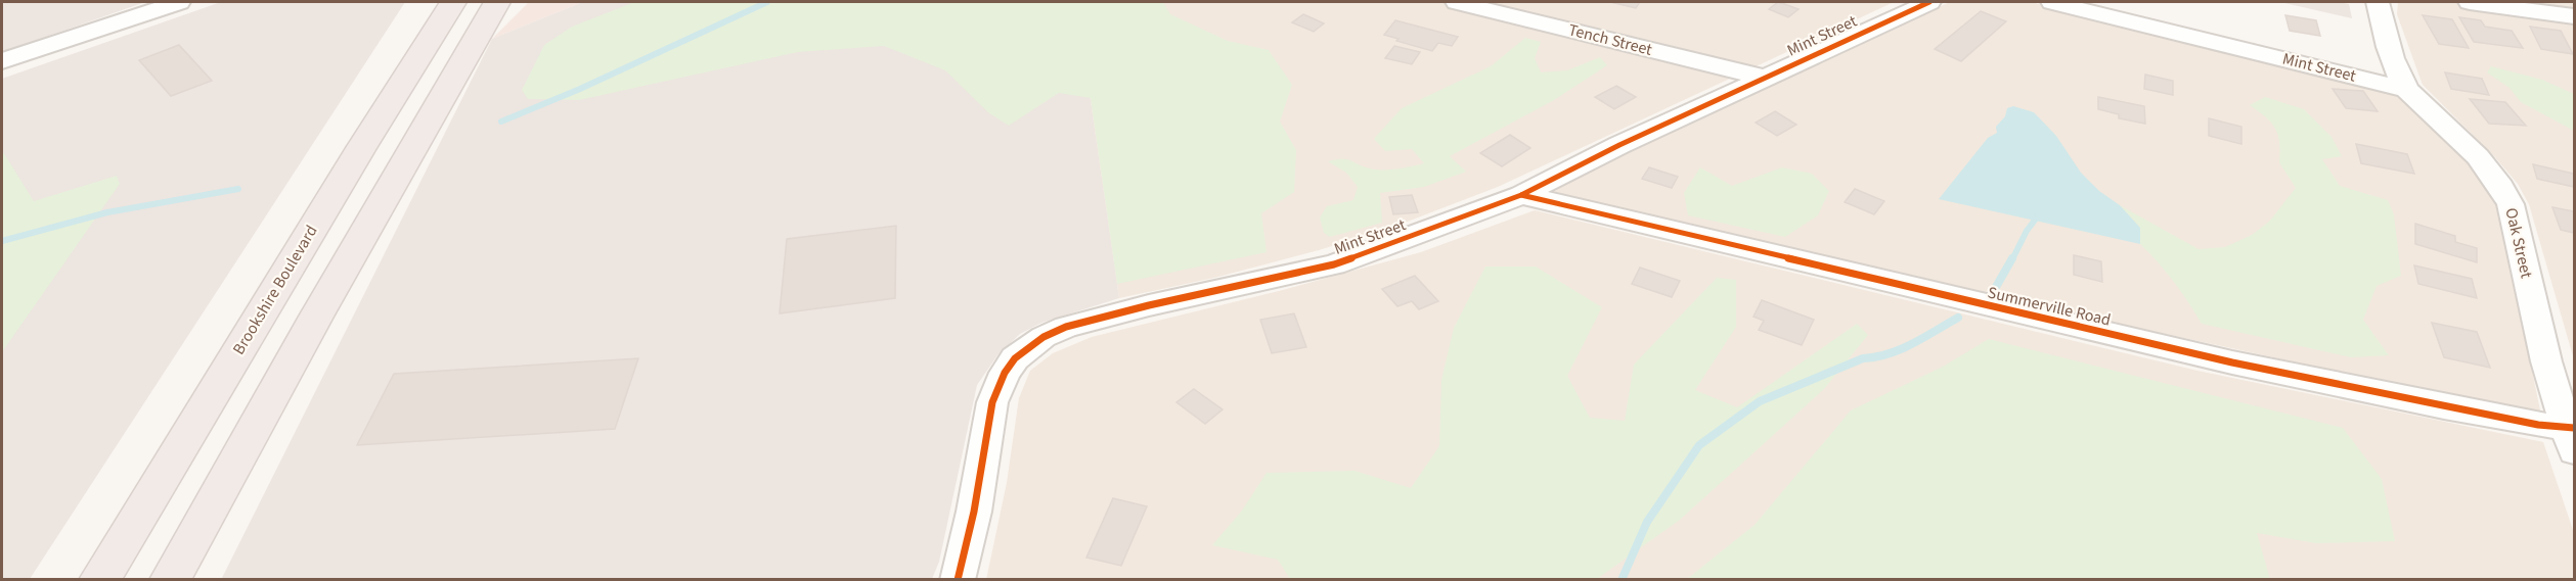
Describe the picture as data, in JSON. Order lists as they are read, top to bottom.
{
  "streets": {
    "highway": ["Brookshire Boulevard"],
    "street": [
      "Mint Street",
      "Tench Street",
      "Oak Street",
      "Summerville Road"
    ]
  },
  "crossings": [
    ["Mint Street", "Tench Street"],
    ["Mint Street", "Oak Street"],
    ["Mint Street", "Summerville Road"],
    ["Oak Street", "Summerville Road"]
  ]
}
